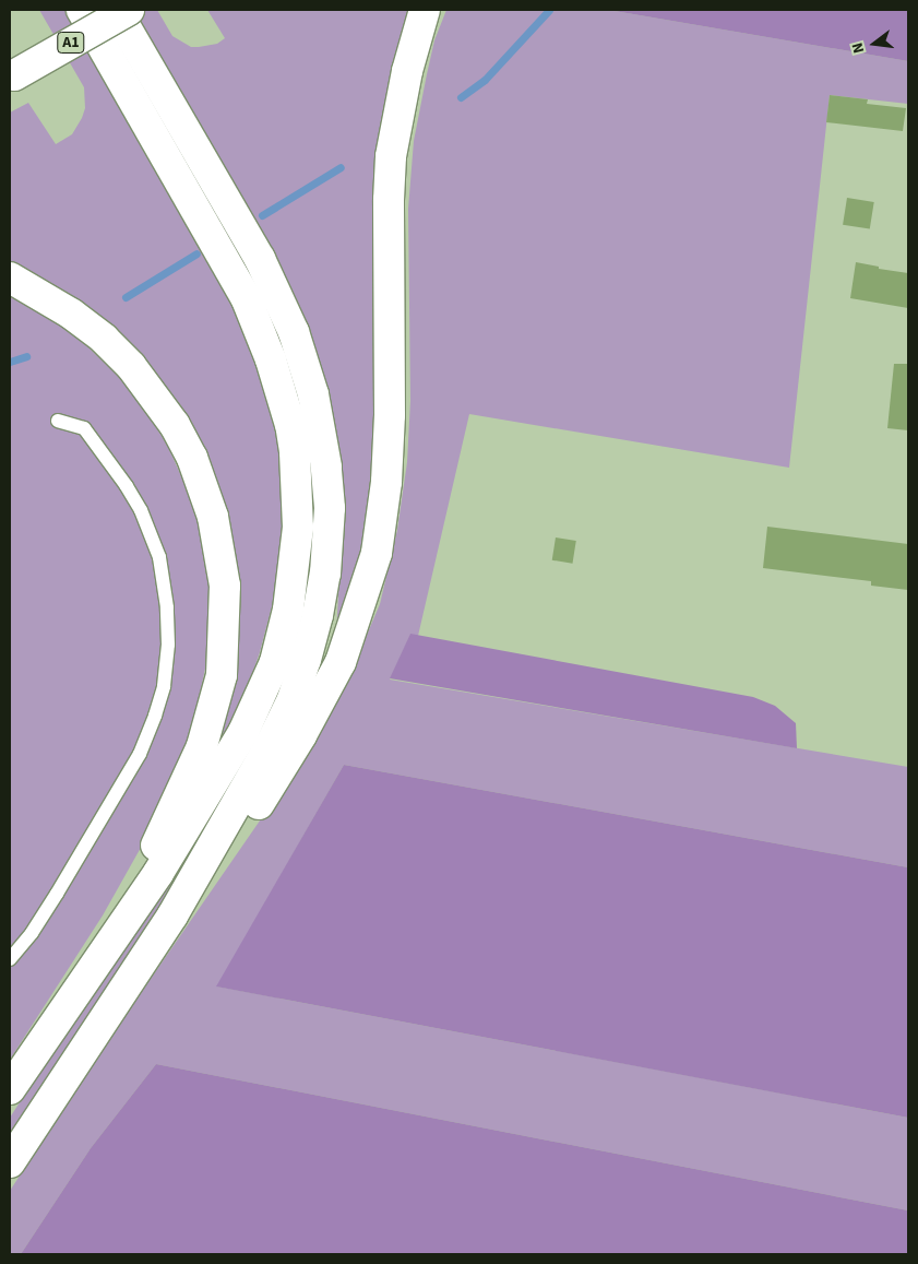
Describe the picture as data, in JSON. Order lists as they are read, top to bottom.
{
  "streets": {
    "highway": ["A1"]
  },
  "north": "left"
}
